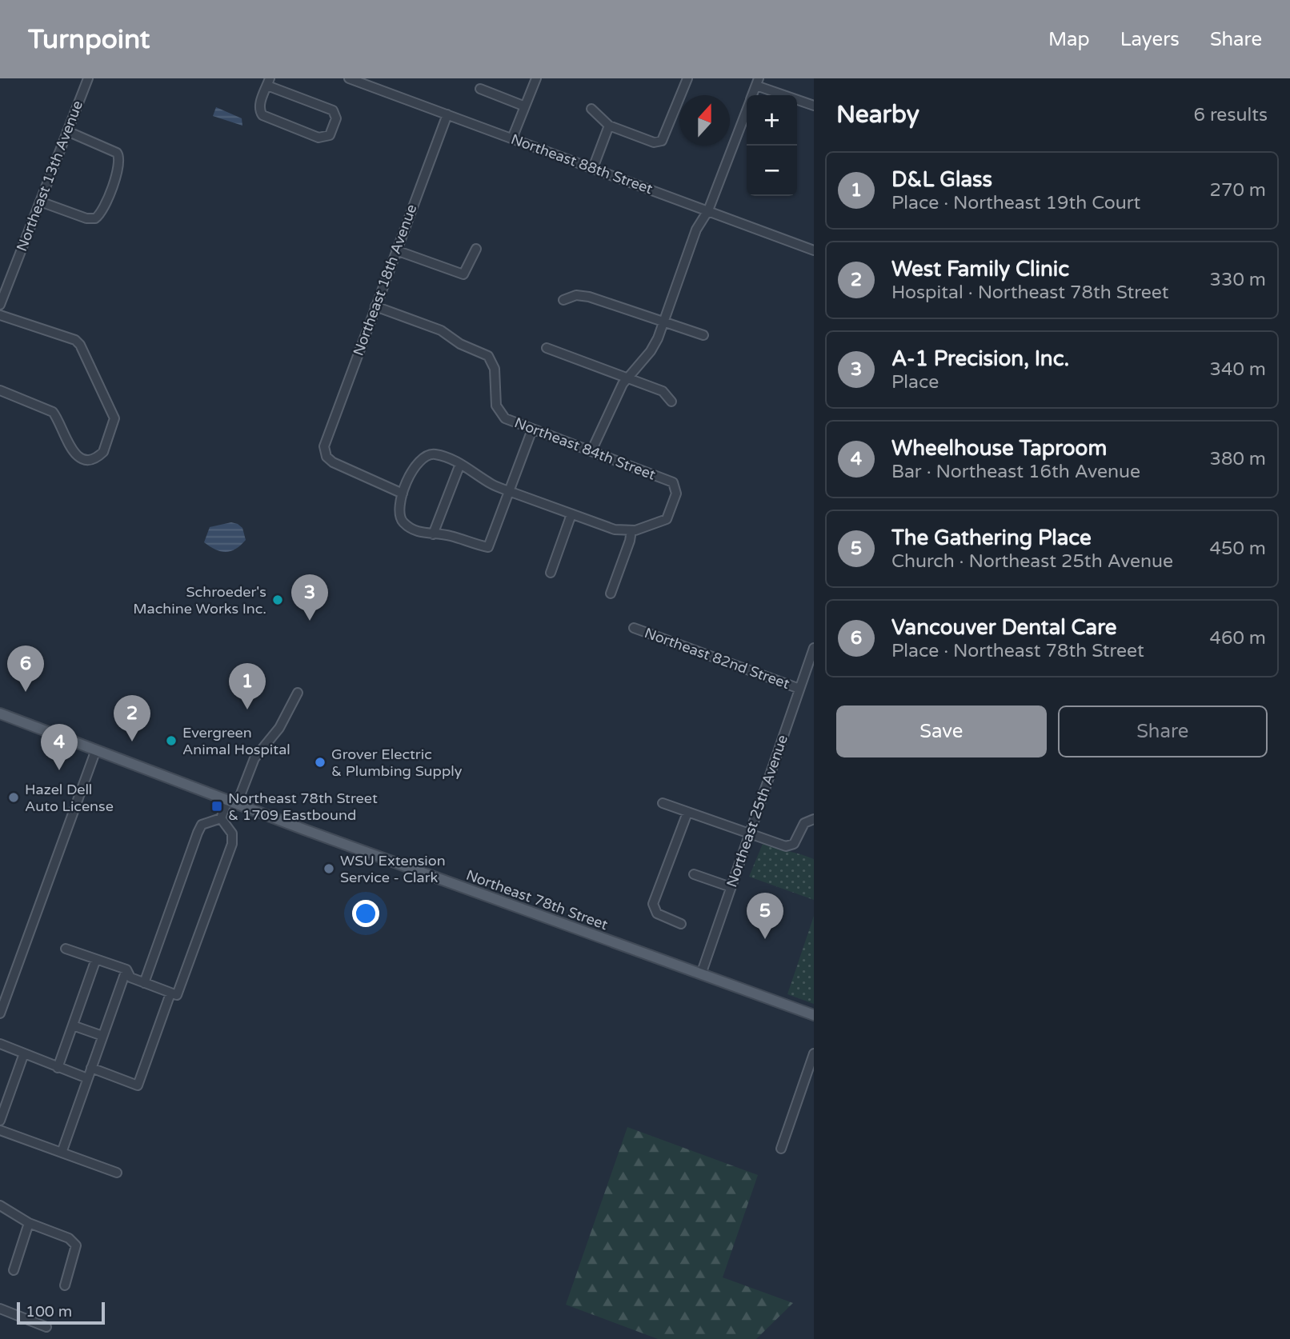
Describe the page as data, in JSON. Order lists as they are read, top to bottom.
{
  "streets": {
    "main road": ["Northeast 78th Street"],
    "street": [
      "Northeast 88th Street",
      "Northeast 13th Avenue",
      "Northeast 18th Avenue",
      "Northeast 84th Street",
      "Northeast 82nd Street",
      "Northeast 25th Avenue"
    ]
  },
  "crossings": [
    ["Northeast 88th Street", "Northeast 18th Avenue"],
    ["Northeast 18th Avenue", "Northeast 84th Street"],
    ["Northeast 82nd Street", "Northeast 25th Avenue"],
    ["Northeast 25th Avenue", "Northeast 78th Street"]
  ],
  "places": {
    "other": [
      "Schroeder's Machine Works Inc.",
      "Evergreen Animal Hospital",
      "Grover Electric & Plumbing Supply",
      "Hazel Dell Auto License",
      "WSU Extension Service - Clark"
    ],
    "transit": ["Northeast 78th Street & 1709 Eastbound"]
  },
  "scale_bar": "100 m",
  "north": "top",
  "page": {
    "header": "Turnpoint",
    "nav": ["Map", "Layers", "Share"],
    "heading": ["Nearby", "6 results"],
    "map_buttons": ["+", "−"],
    "list": [
      {
        "mark": "1",
        "name": "D&L Glass",
        "note": "Place · Northeast 19th Court",
        "value": "270 m"
      },
      {
        "mark": "2",
        "name": "West Family Clinic",
        "note": "Hospital · Northeast 78th Street",
        "value": "330 m"
      },
      {
        "mark": "3",
        "name": "A-1 Precision, Inc.",
        "note": "Place",
        "value": "340 m"
      },
      {
        "mark": "4",
        "name": "Wheelhouse Taproom",
        "note": "Bar · Northeast 16th Avenue",
        "value": "380 m"
      },
      {
        "mark": "5",
        "name": "The Gathering Place",
        "note": "Church · Northeast 25th Avenue",
        "value": "450 m"
      },
      {
        "mark": "6",
        "name": "Vancouver Dental Care",
        "note": "Place · Northeast 78th Street",
        "value": "460 m"
      }
    ],
    "pins": [
      "3",
      "6",
      "1",
      "2",
      "4",
      "5"
    ],
    "buttons": ["Save", "Share"],
    "scale": "100 m"
  }
}
